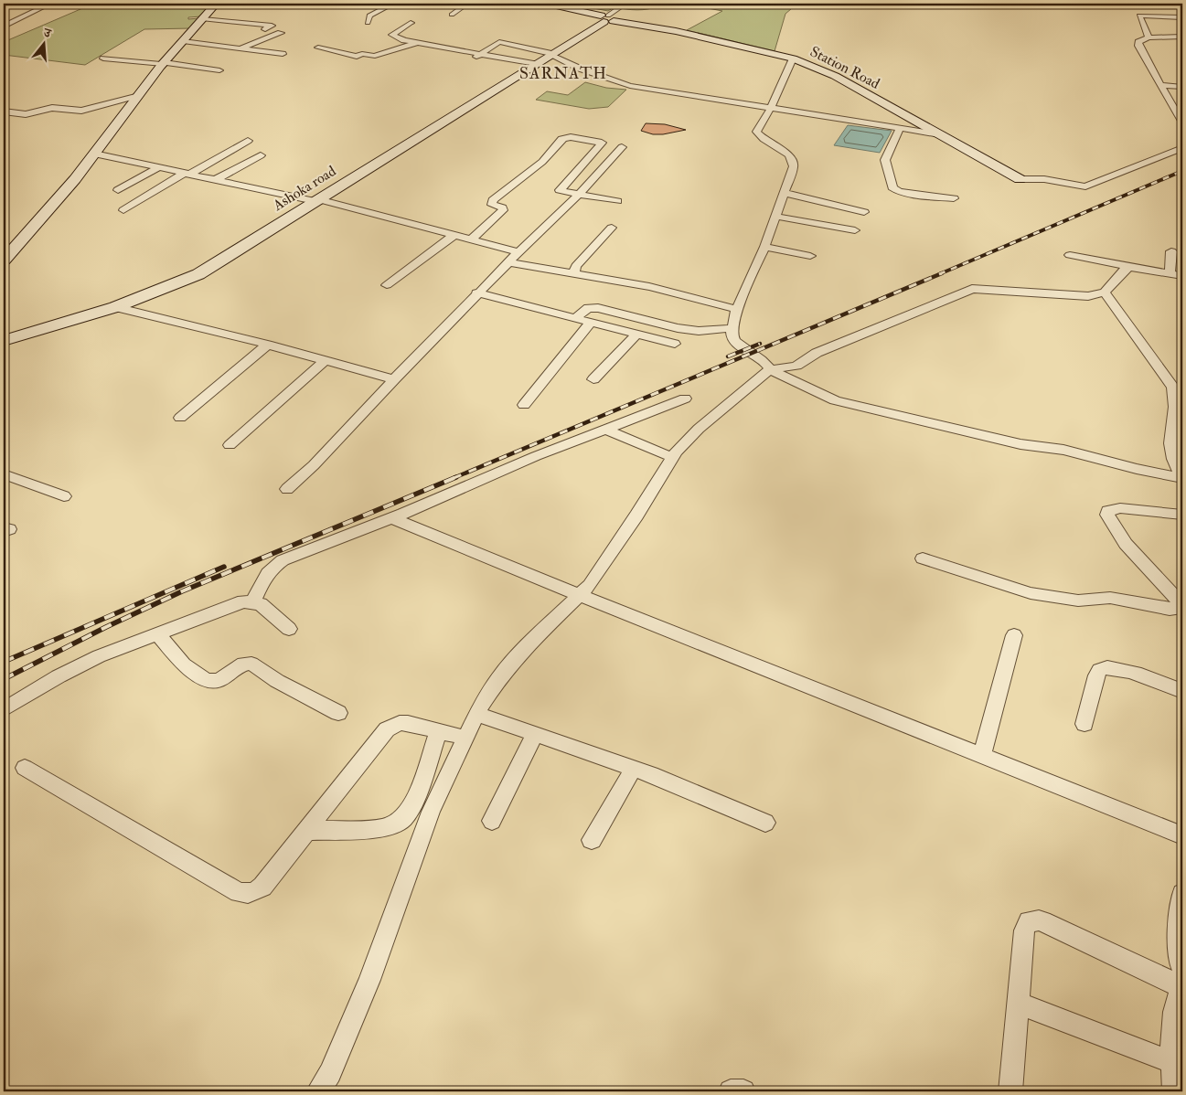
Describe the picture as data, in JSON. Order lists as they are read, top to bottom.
{
  "streets": {
    "street": ["Station Road", "Ashoka road"]
  },
  "crossings": [
    ["Station Road", "Ashoka road"]
  ],
  "districts": ["SARNATH"],
  "north": "top"
}
